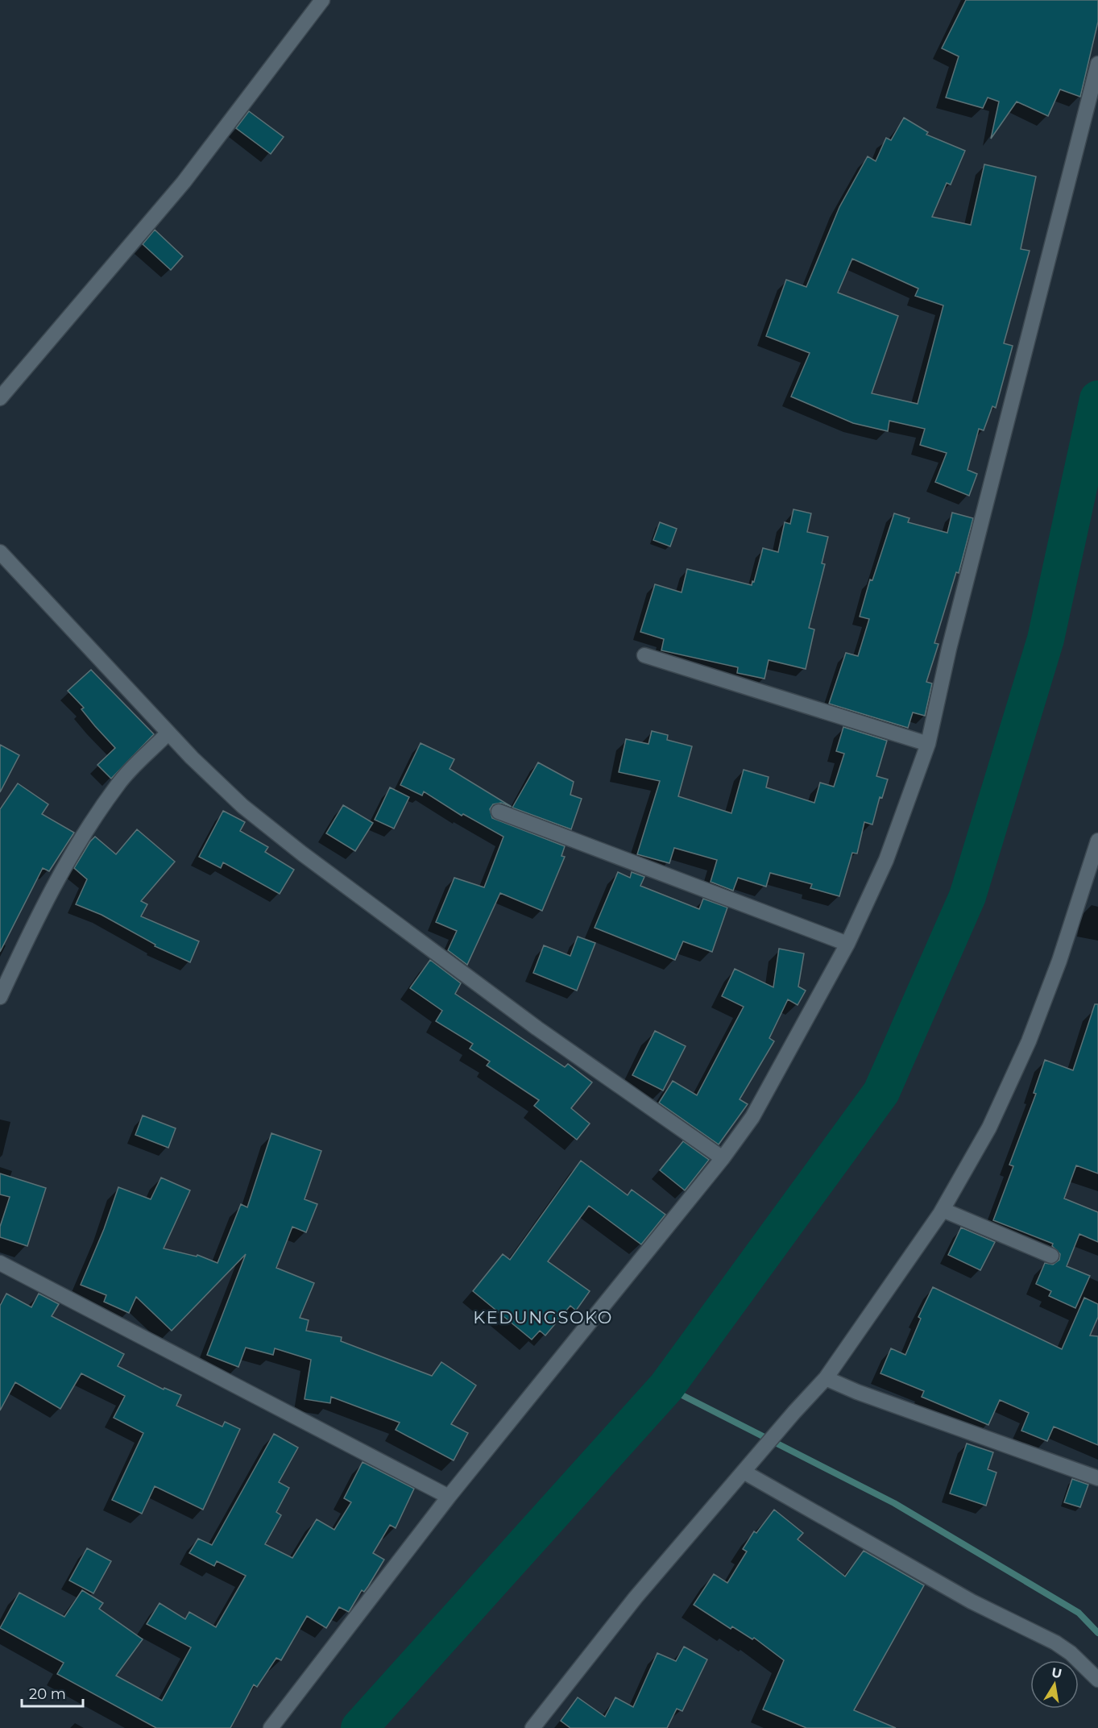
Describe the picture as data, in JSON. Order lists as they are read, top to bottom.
{
  "districts": ["KEDUNGSOKO"],
  "scale_bar": "20 m",
  "north": "top"
}
